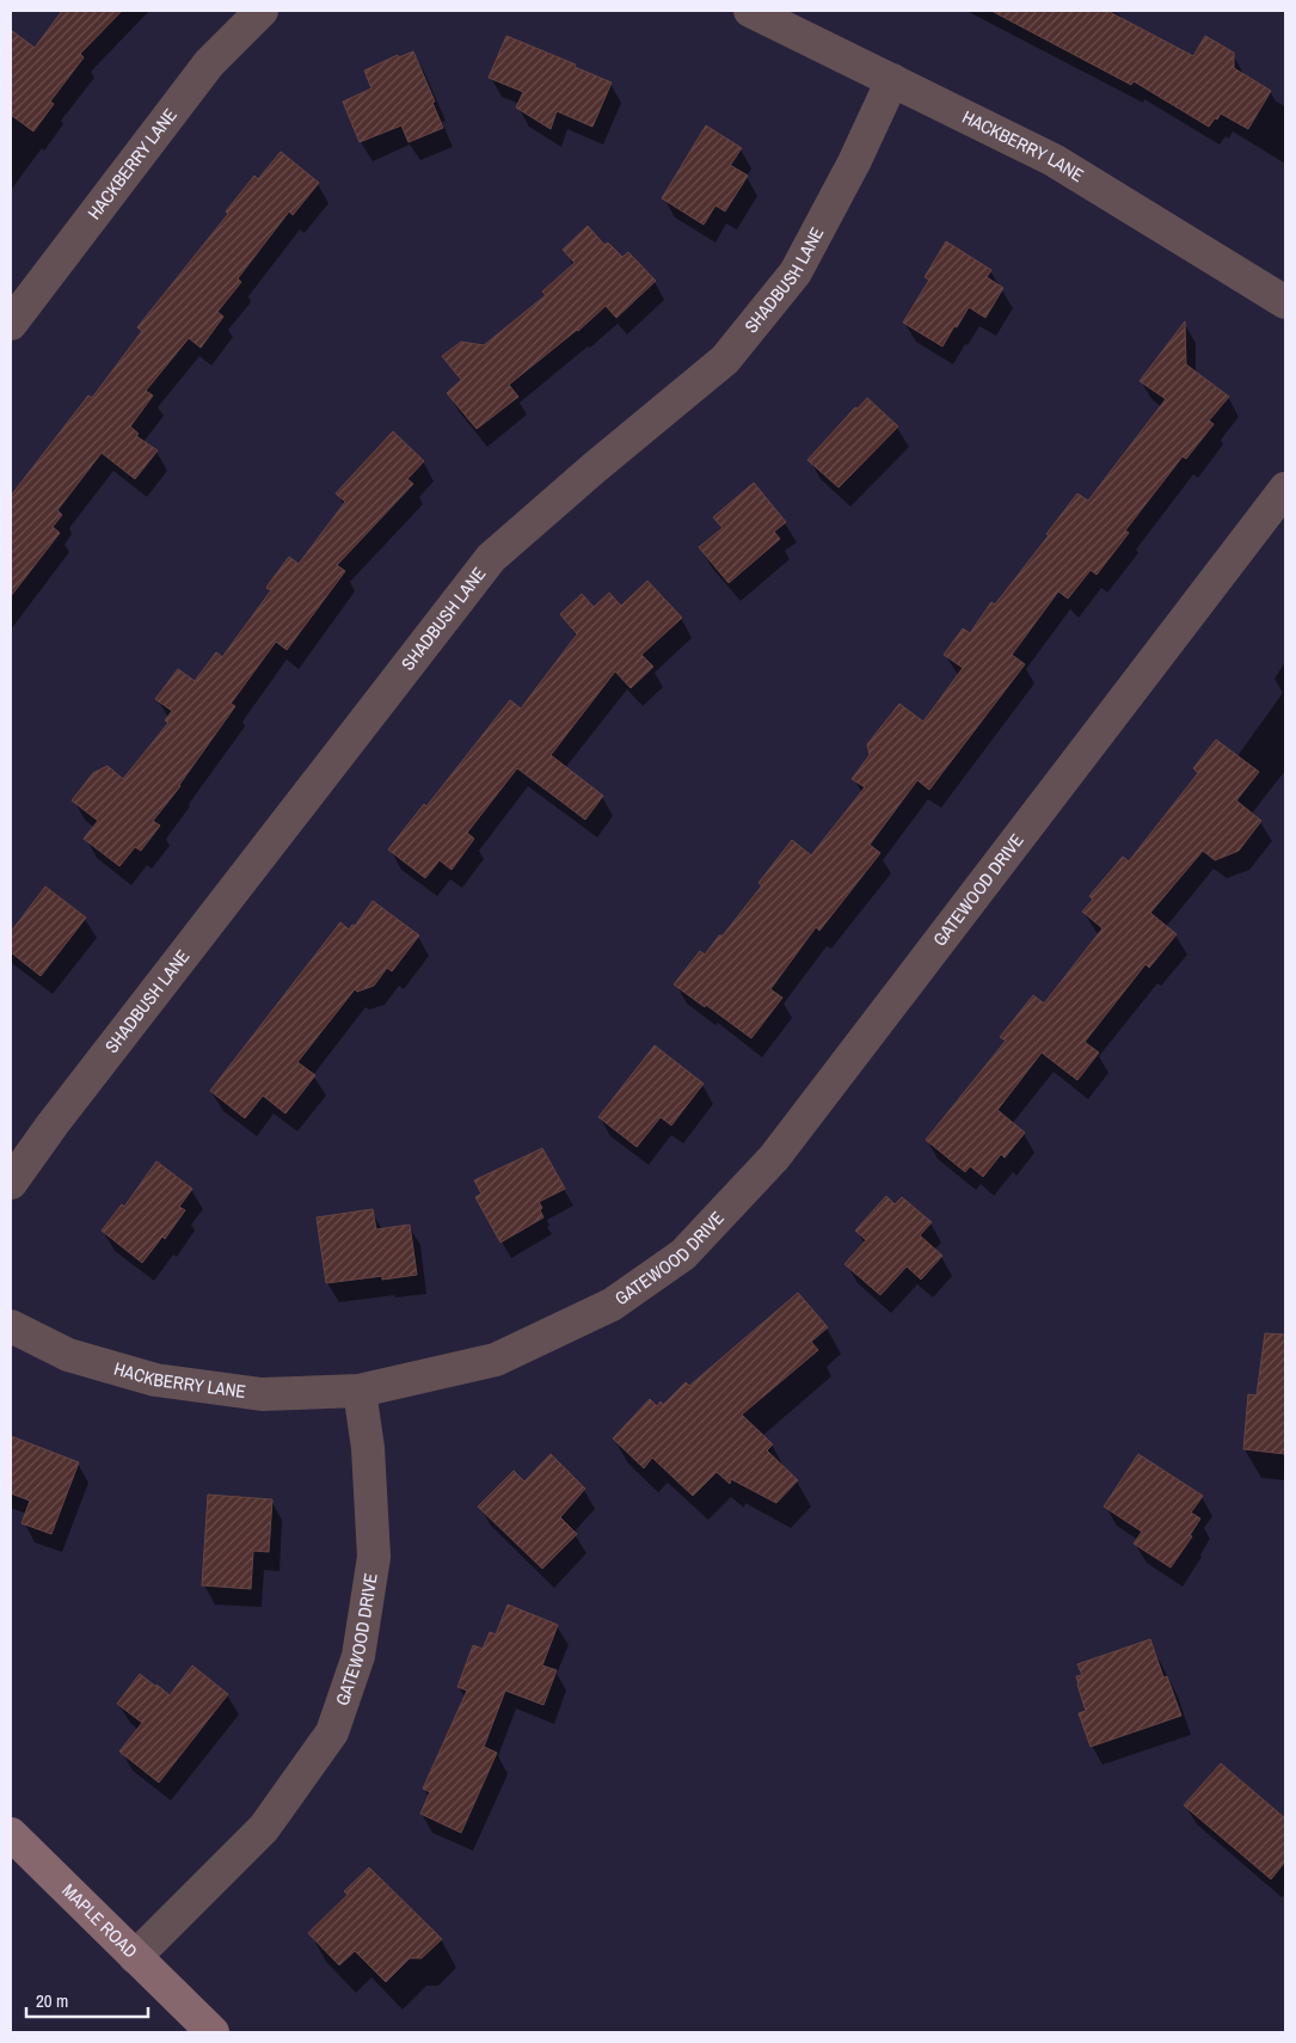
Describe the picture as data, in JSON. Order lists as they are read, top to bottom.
{
  "streets": {
    "street": [
      "HACKBERRY LANE",
      "SHADBUSH LANE",
      "GATEWOOD DRIVE",
      "MAPLE ROAD"
    ]
  },
  "crossings": [
    ["HACKBERRY LANE", "SHADBUSH LANE"],
    ["HACKBERRY LANE", "GATEWOOD DRIVE"],
    ["GATEWOOD DRIVE", "MAPLE ROAD"]
  ],
  "scale_bar": "20 m"
}
